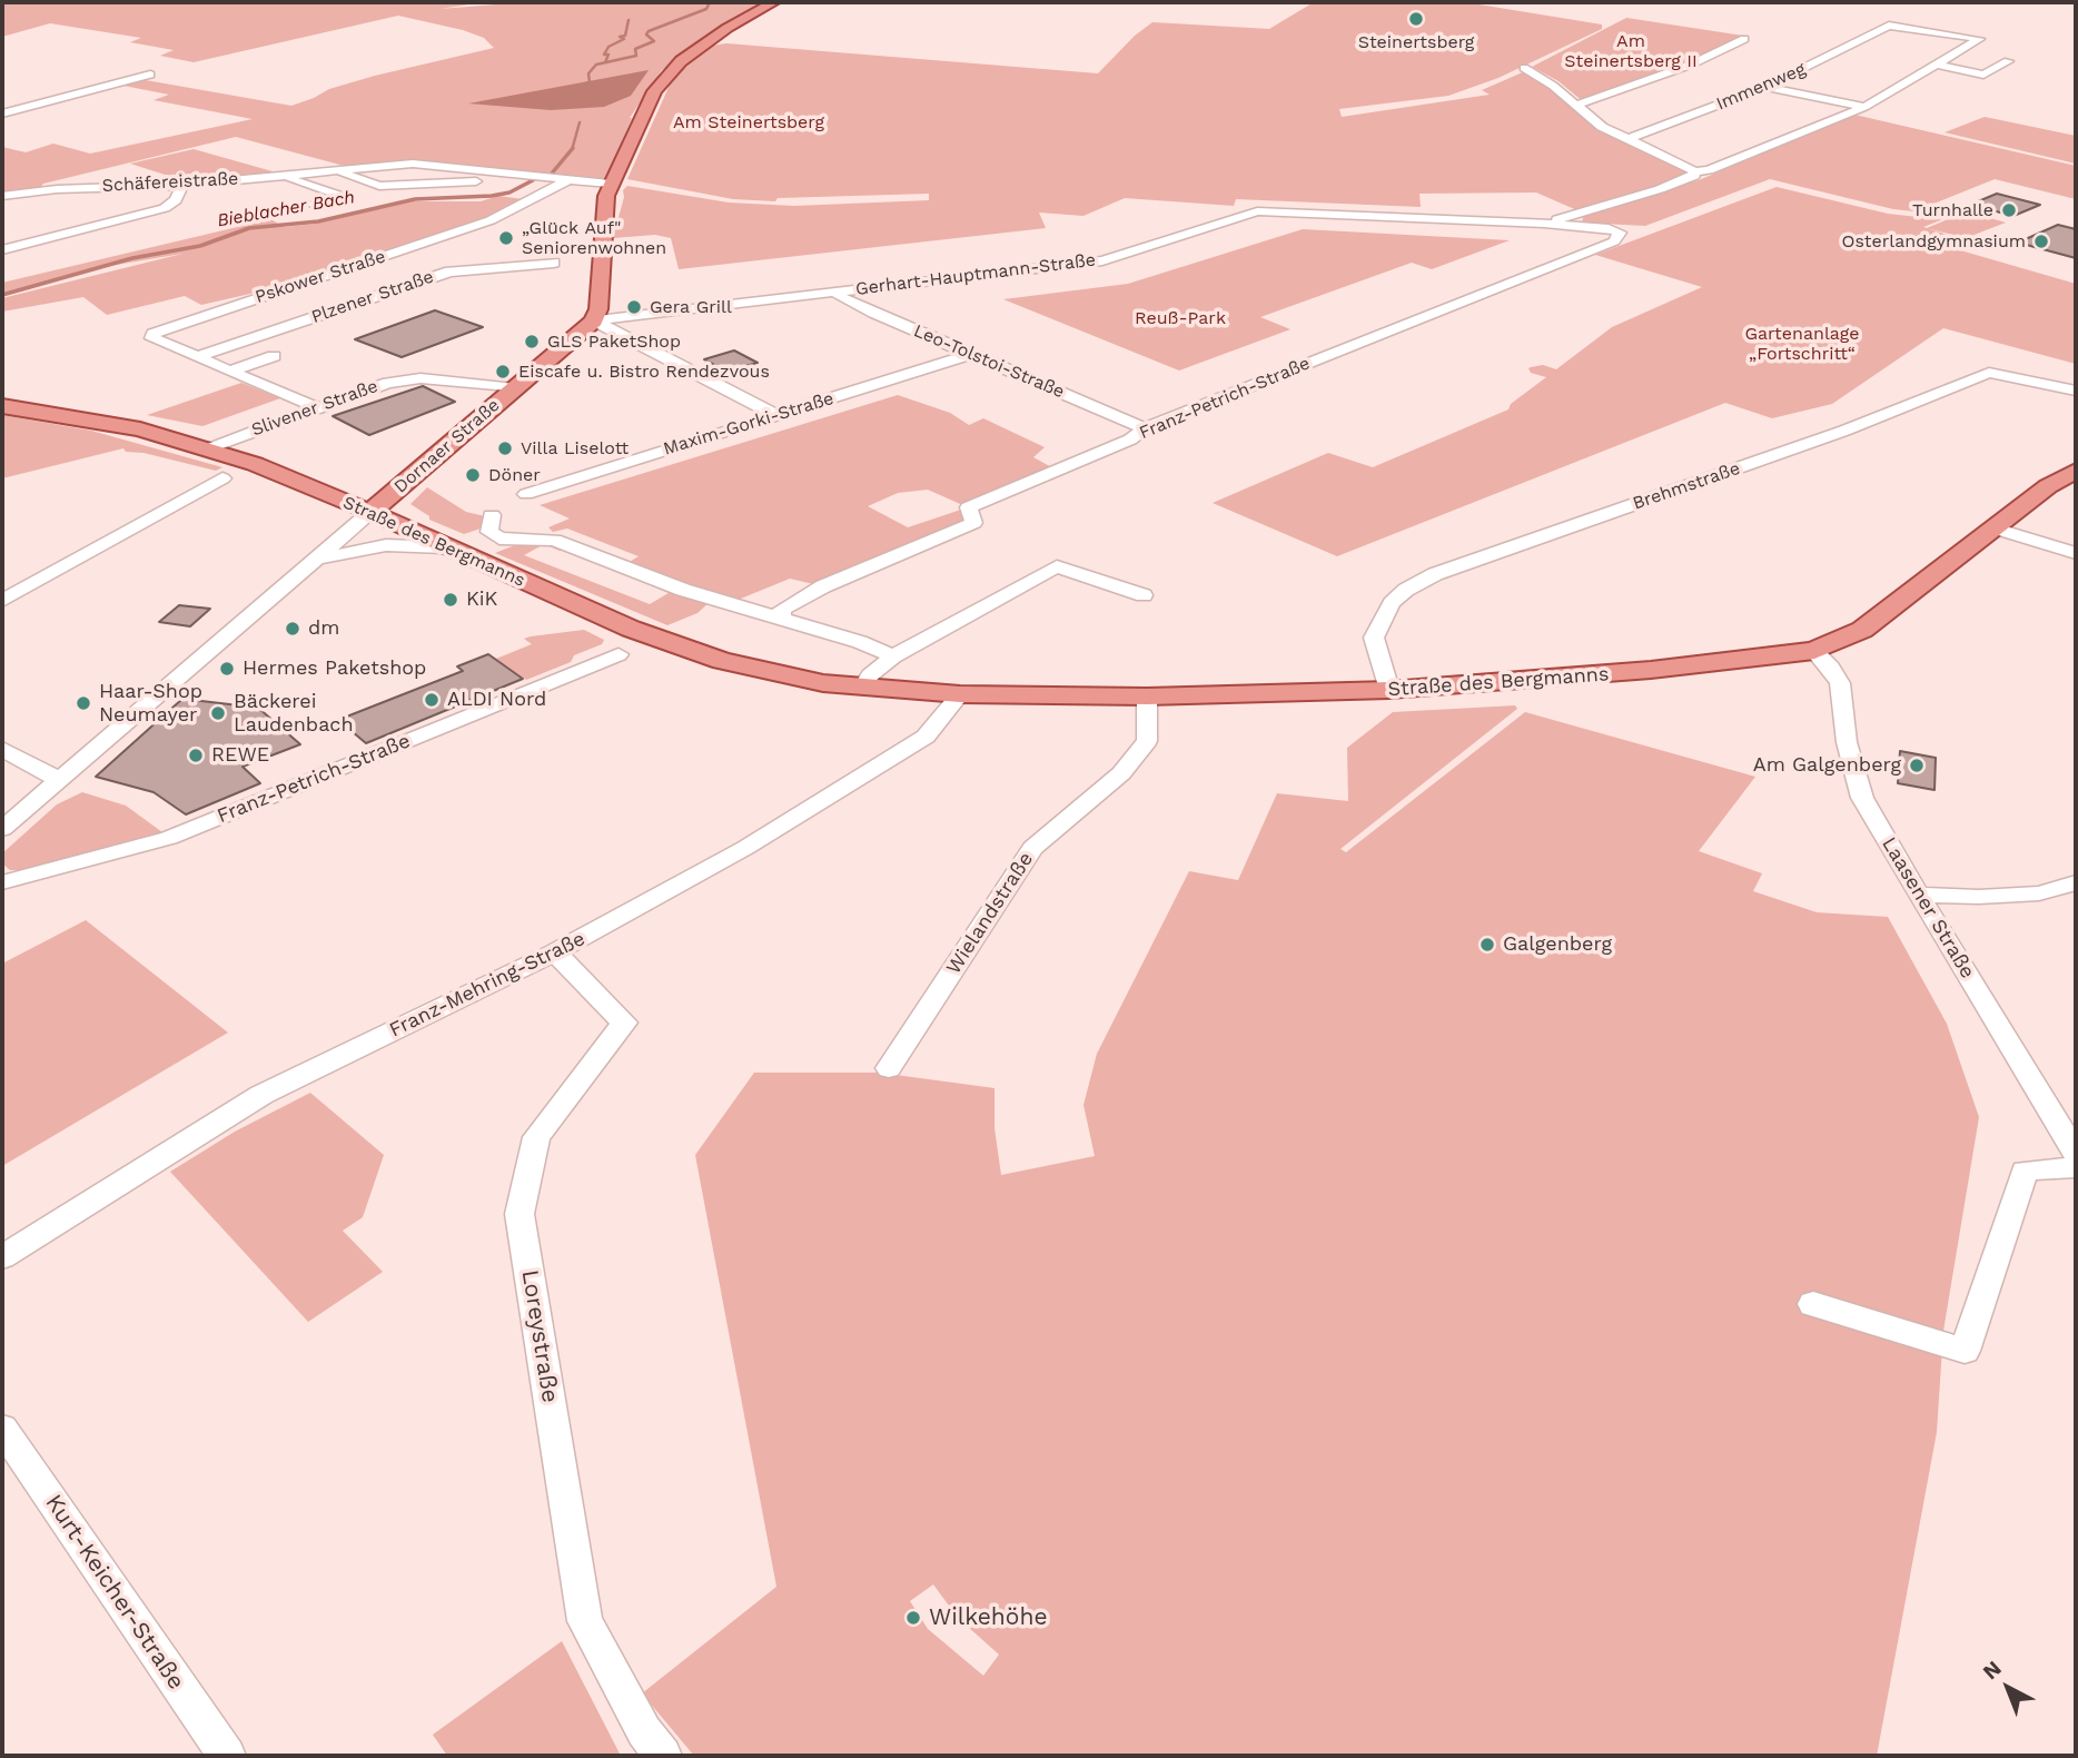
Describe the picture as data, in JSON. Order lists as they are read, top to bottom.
{
  "streets": {
    "main road": ["Dornaer Straße", "Straße des Bergmanns"],
    "street": [
      "Immenweg",
      "Schäfereistraße",
      "Gerhart-Hauptmann-Straße",
      "Pskower Straße",
      "Plzener Straße",
      "Leo-Tolstoi-Straße",
      "Franz-Petrich-Straße",
      "Slivener Straße",
      "Maxim-Gorki-Straße",
      "Brehmstraße",
      "Laasener Straße",
      "Wielandstraße",
      "Franz-Mehring-Straße",
      "Loreystraße",
      "Kurt-Keicher-Straße"
    ]
  },
  "crossings": [
    ["Schäfereistraße", "Pskower Straße"],
    ["Gerhart-Hauptmann-Straße", "Leo-Tolstoi-Straße"],
    ["Gerhart-Hauptmann-Straße", "Franz-Petrich-Straße"],
    ["Gerhart-Hauptmann-Straße", "Dornaer Straße"],
    ["Pskower Straße", "Plzener Straße"],
    ["Pskower Straße", "Slivener Straße"],
    ["Leo-Tolstoi-Straße", "Franz-Petrich-Straße"],
    ["Leo-Tolstoi-Straße", "Maxim-Gorki-Straße"],
    ["Franz-Petrich-Straße", "Straße des Bergmanns"],
    ["Slivener Straße", "Dornaer Straße"],
    ["Slivener Straße", "Straße des Bergmanns"],
    ["Dornaer Straße", "Straße des Bergmanns"],
    ["Brehmstraße", "Straße des Bergmanns"],
    ["Straße des Bergmanns", "Laasener Straße"],
    ["Straße des Bergmanns", "Wielandstraße"],
    ["Straße des Bergmanns", "Franz-Mehring-Straße"],
    ["Franz-Mehring-Straße", "Loreystraße"]
  ],
  "water": ["Bieblacher Bach"],
  "parks": [
    "Am Steinertsberg II",
    "Am Steinertsberg",
    "Reuß-Park",
    "Gartenanlage „Fortschritt“"
  ],
  "places": [
    "Steinertsberg",
    "Turnhalle",
    "„Glück Auf\" Seniorenwohnen",
    "Osterlandgymnasium",
    "Gera Grill",
    "GLS PaketShop",
    "Eiscafe u. Bistro Rendezvous",
    "Villa Liselott",
    "Döner",
    "KiK",
    "dm",
    "Hermes Paketshop",
    "ALDI Nord",
    "Haar-Shop Neumayer",
    "Bäckerei Laudenbach",
    "REWE",
    "Am Galgenberg",
    "Galgenberg",
    "Wilkehöhe"
  ],
  "north": "top left"
}
